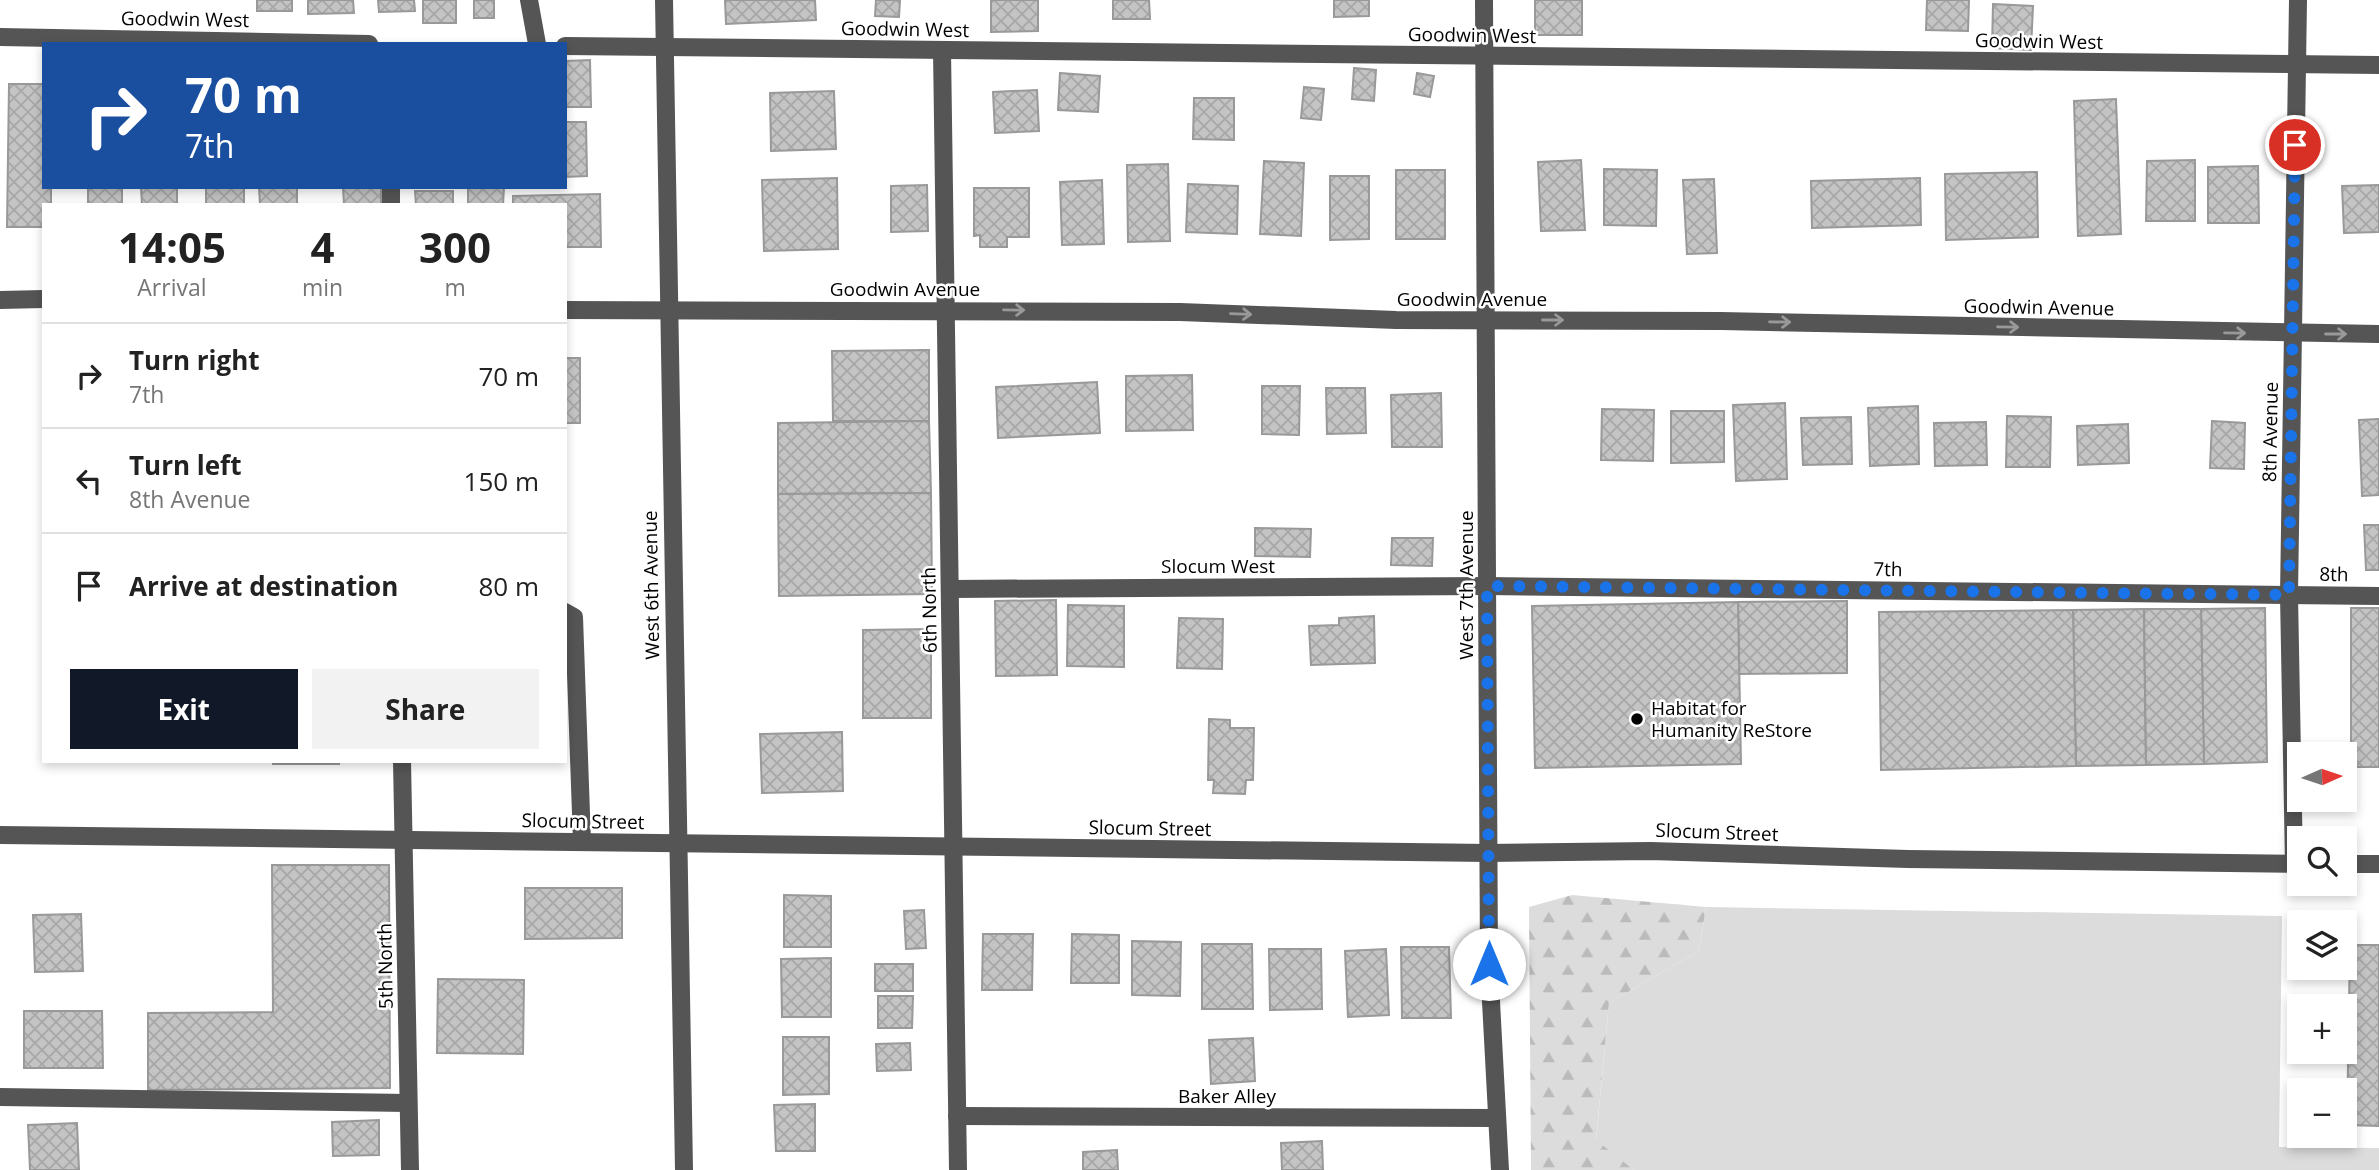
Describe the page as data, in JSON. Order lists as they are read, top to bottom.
{
  "streets": {
    "street": [
      "Goodwin West",
      "Goodwin Avenue",
      "8th Avenue",
      "Slocum West",
      "7th",
      "8th",
      "West 6th Avenue",
      "West 7th Avenue",
      "6th North",
      "Slocum Street",
      "5th North",
      "Baker Alley"
    ]
  },
  "crossings": [
    ["Goodwin West", "8th Avenue"],
    ["Goodwin West", "West 6th Avenue"],
    ["Goodwin West", "West 7th Avenue"],
    ["Goodwin West", "6th North"],
    ["Goodwin Avenue", "8th Avenue"],
    ["Goodwin Avenue", "West 6th Avenue"],
    ["Goodwin Avenue", "West 7th Avenue"],
    ["Goodwin Avenue", "6th North"],
    ["8th Avenue", "7th"],
    ["8th Avenue", "8th"],
    ["Slocum West", "7th"],
    ["Slocum West", "West 7th Avenue"],
    ["Slocum West", "6th North"],
    ["7th", "8th"],
    ["7th", "West 7th Avenue"],
    ["West 6th Avenue", "Slocum Street"],
    ["West 7th Avenue", "Slocum Street"],
    ["West 7th Avenue", "Baker Alley"],
    ["6th North", "Slocum Street"],
    ["6th North", "Baker Alley"],
    ["Slocum Street", "5th North"]
  ],
  "one_way": ["Goodwin Avenue"],
  "places": ["Habitat for Humanity ReStore"],
  "north": "right",
  "page": {
    "turn": ["70 m", "7th"],
    "eta": [
      "14:05",
      "Arrival",
      "4",
      "min",
      "300",
      "m"
    ],
    "list": [
      {
        "name": "Turn right",
        "note": "7th",
        "value": "70 m"
      },
      {
        "name": "Turn left",
        "note": "8th Avenue",
        "value": "150 m"
      },
      {
        "name": "Arrive at destination",
        "value": "80 m"
      }
    ],
    "buttons": ["Exit", "Share"],
    "map_buttons": ["+", "−"]
  }
}
